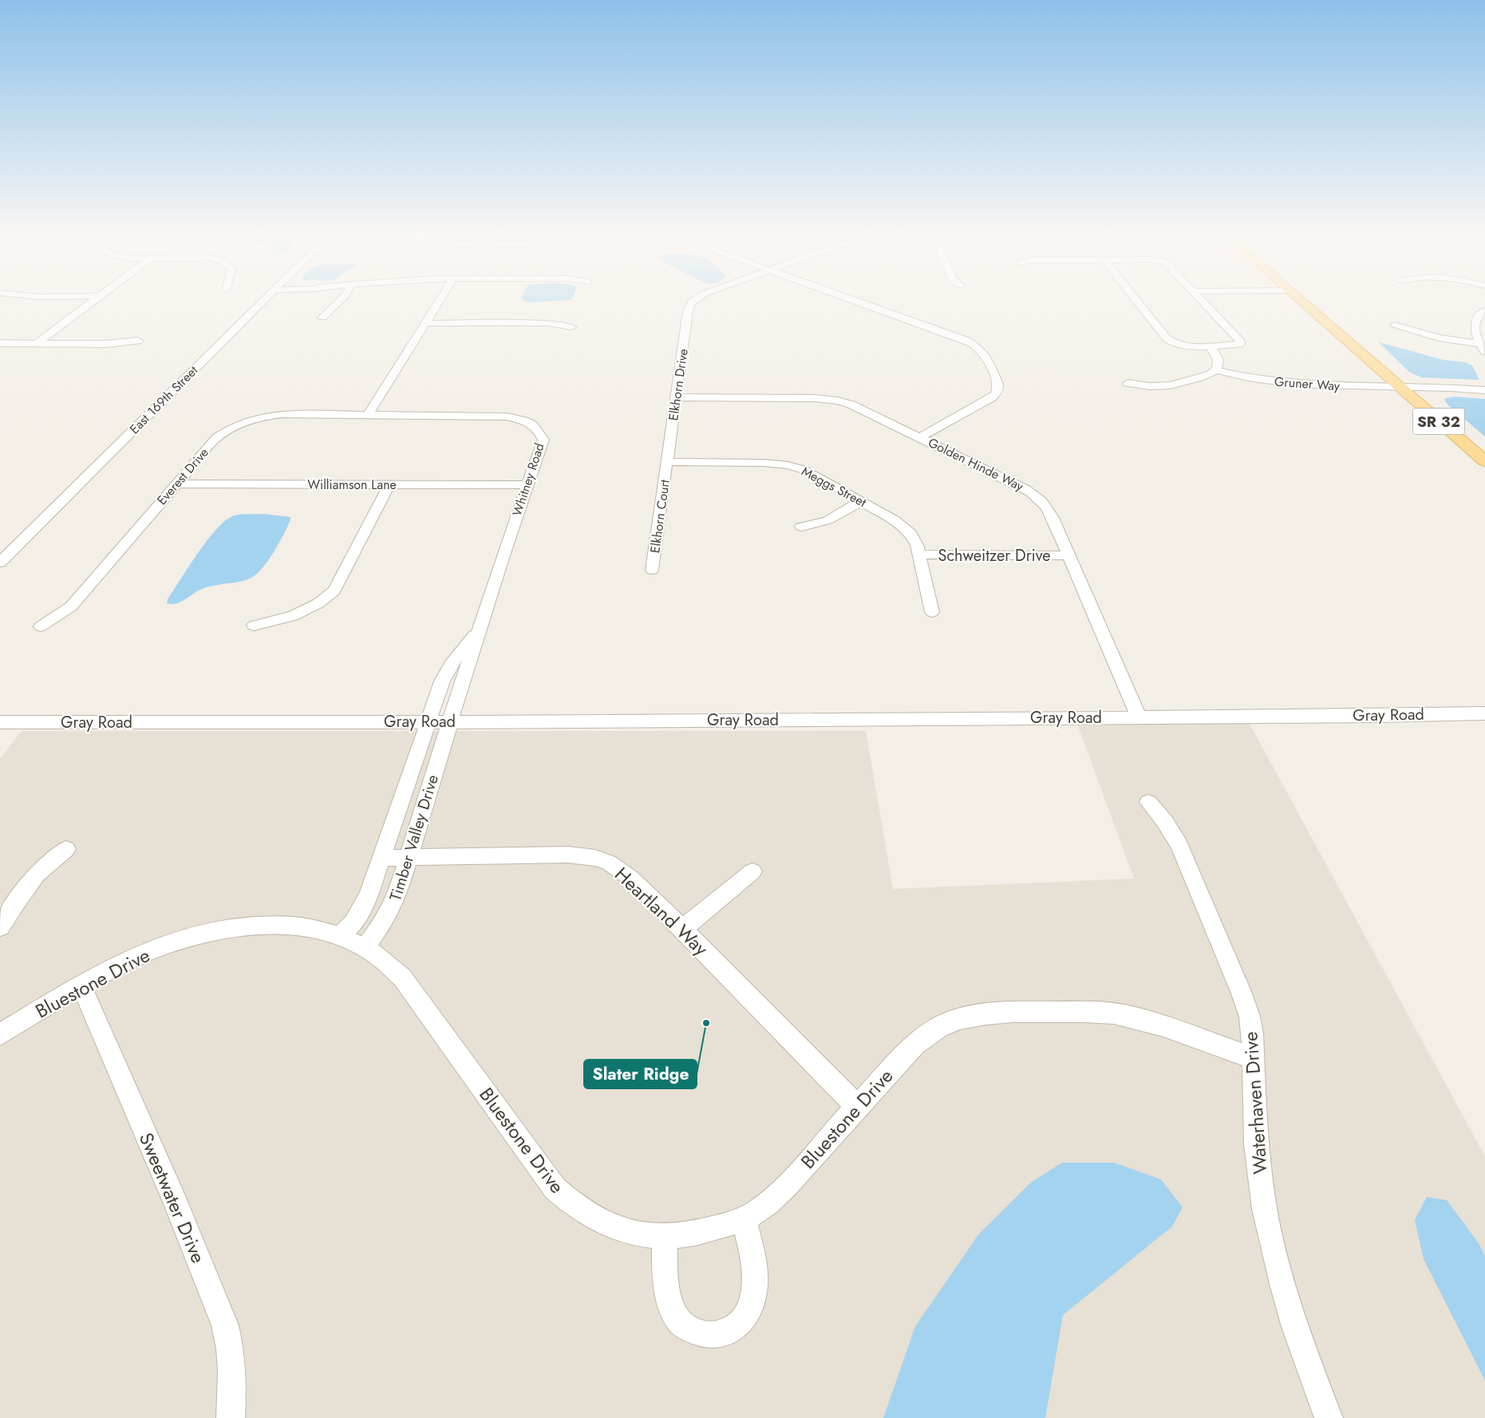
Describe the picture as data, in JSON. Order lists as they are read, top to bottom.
{
  "streets": {
    "main road": ["SR 32"],
    "street": [
      "Gruner Way",
      "Elkhorn Drive",
      "East 169th Street",
      "Golden Hinde Way",
      "Everest Drive",
      "Whitney Road",
      "Williamson Lane",
      "Meggs Street",
      "Elkhorn Court",
      "Schweitzer Drive",
      "Gray Road",
      "Timber Valley Drive",
      "Heartland Way",
      "Bluestone Drive",
      "Waterhaven Drive",
      "Sweetwater Drive"
    ]
  },
  "crossings": [
    ["Gruner Way", "SR 32"],
    ["Elkhorn Drive", "Golden Hinde Way"],
    ["Elkhorn Drive", "Meggs Street"],
    ["Elkhorn Drive", "Elkhorn Court"],
    ["Golden Hinde Way", "Schweitzer Drive"],
    ["Golden Hinde Way", "Gray Road"],
    ["Everest Drive", "Whitney Road"],
    ["Everest Drive", "Williamson Lane"],
    ["Whitney Road", "Williamson Lane"],
    ["Whitney Road", "Gray Road"],
    ["Whitney Road", "Timber Valley Drive"],
    ["Meggs Street", "Elkhorn Court"],
    ["Meggs Street", "Schweitzer Drive"],
    ["Gray Road", "Timber Valley Drive"],
    ["Timber Valley Drive", "Heartland Way"],
    ["Timber Valley Drive", "Bluestone Drive"],
    ["Heartland Way", "Bluestone Drive"],
    ["Bluestone Drive", "Waterhaven Drive"],
    ["Bluestone Drive", "Sweetwater Drive"]
  ],
  "places": ["Slater Ridge"]
}
